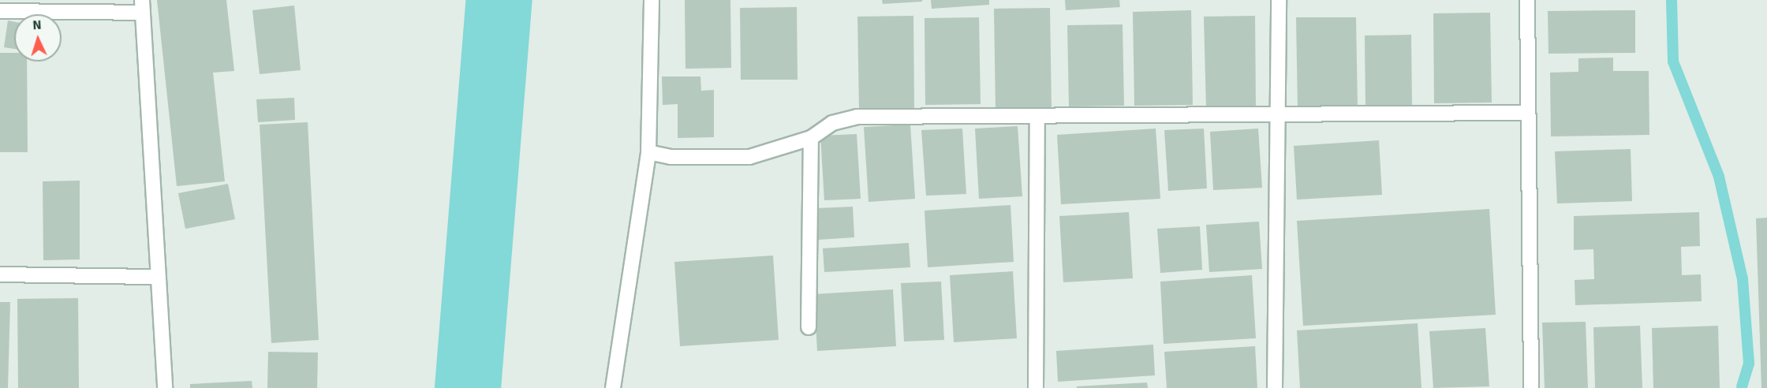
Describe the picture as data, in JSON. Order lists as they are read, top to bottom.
{
  "north": "top"
}
